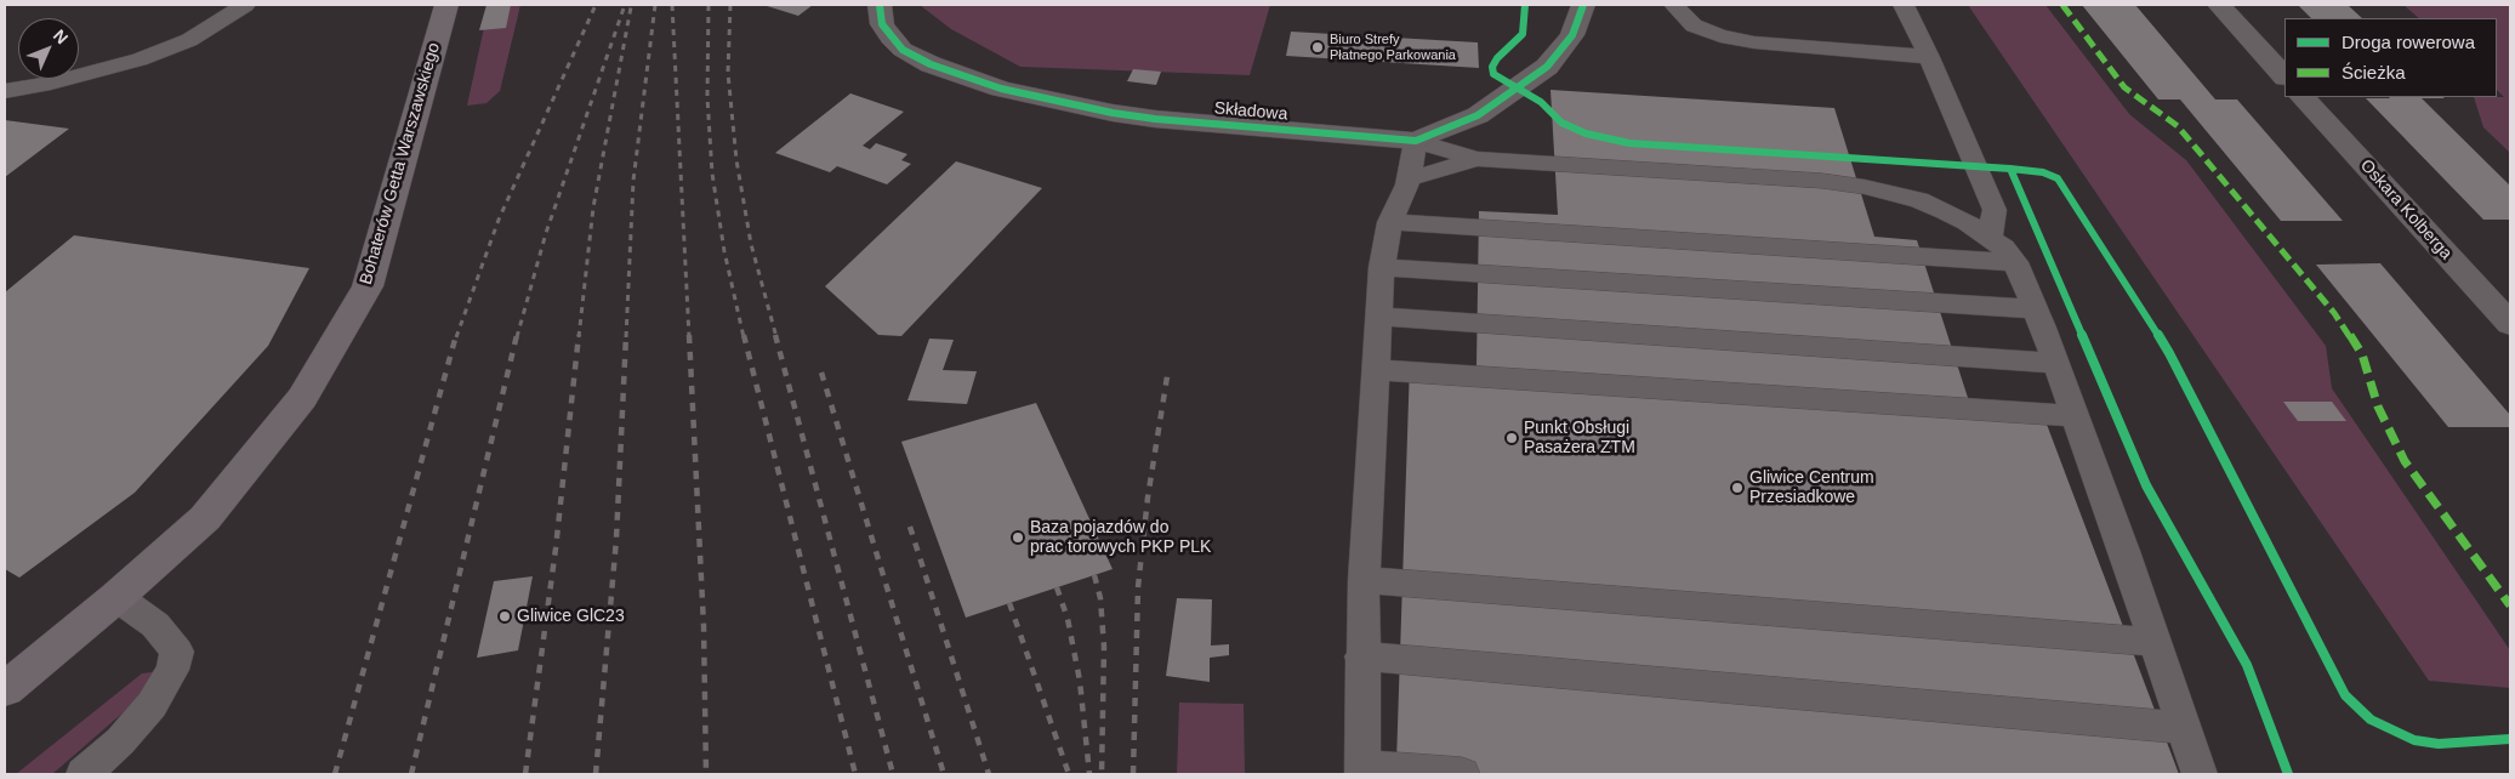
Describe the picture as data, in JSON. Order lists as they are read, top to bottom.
{
  "streets": {
    "main road": ["Bohaterów Getta Warszawskiego"],
    "street": ["Składowa", "Oskara Kolberga"]
  },
  "places": [
    "Biuro Strefy Płatnego Parkowania",
    "Punkt Obsługi Pasażera ZTM",
    "Gliwice Centrum Przesiadkowe",
    "Baza pojazdów do prac torowych PKP PLK",
    "Gliwice GlC23"
  ],
  "legend": ["Droga rowerowa", "Ścieżka"],
  "north": "top right"
}
